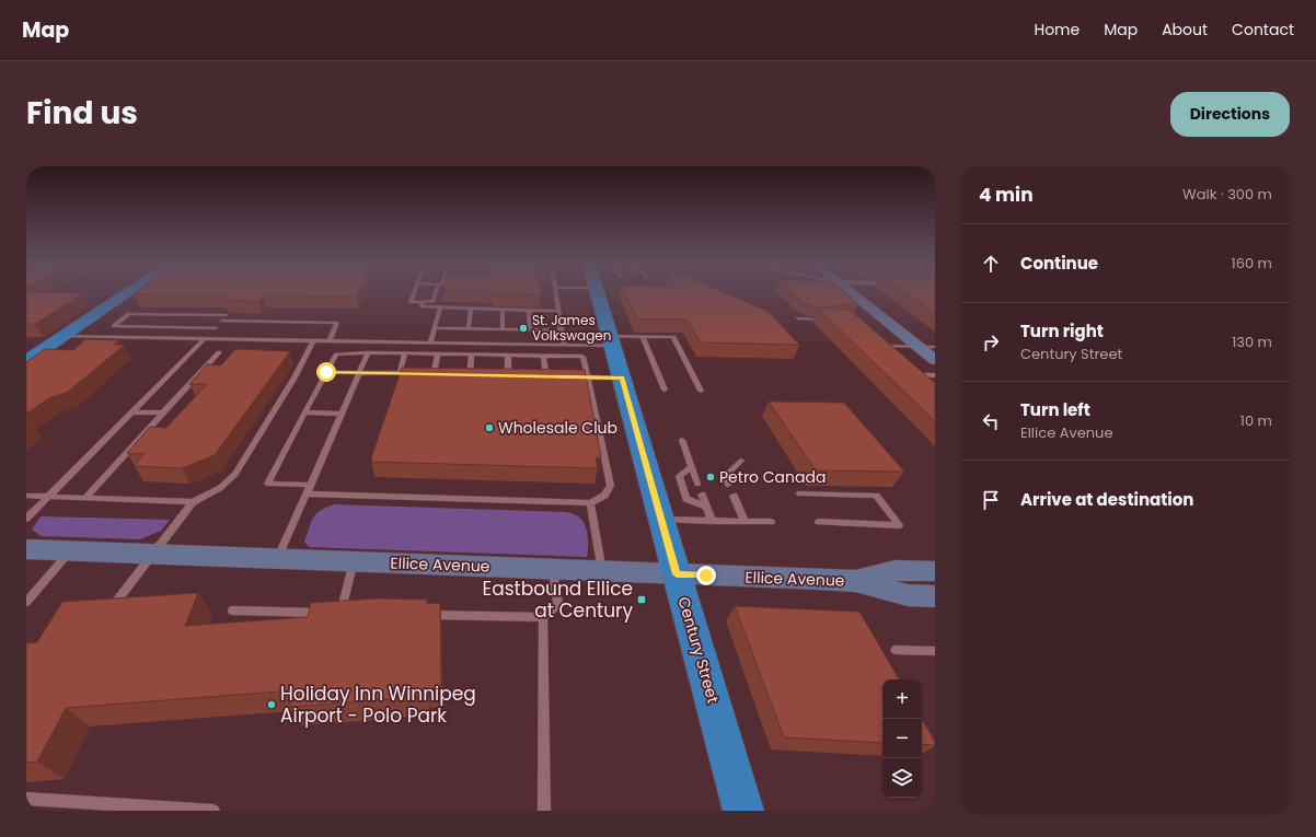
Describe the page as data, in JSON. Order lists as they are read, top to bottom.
{
  "streets": {
    "main road": ["Ellice Avenue", "Century Street"]
  },
  "crossings": [
    ["Ellice Avenue", "Century Street"]
  ],
  "places": {
    "other": [
      "St. James Volkswagen",
      "Wholesale Club",
      "Petro Canada",
      "Holiday Inn Winnipeg Airport - Polo Park"
    ],
    "transit": ["Eastbound Ellice at Century"]
  },
  "page": {
    "header": "Map",
    "nav": [
      "Home",
      "Map",
      "About",
      "Contact"
    ],
    "title": "Find us",
    "buttons": "Directions",
    "heading": ["4 min", "Walk · 300 m"],
    "list": [
      ["Continue", "160 m"],
      ["Turn right", "Century Street", "130 m"],
      ["Turn left", "Ellice Avenue", "10 m"],
      "Arrive at destination"
    ],
    "map_buttons": ["+", "−"]
  }
}
